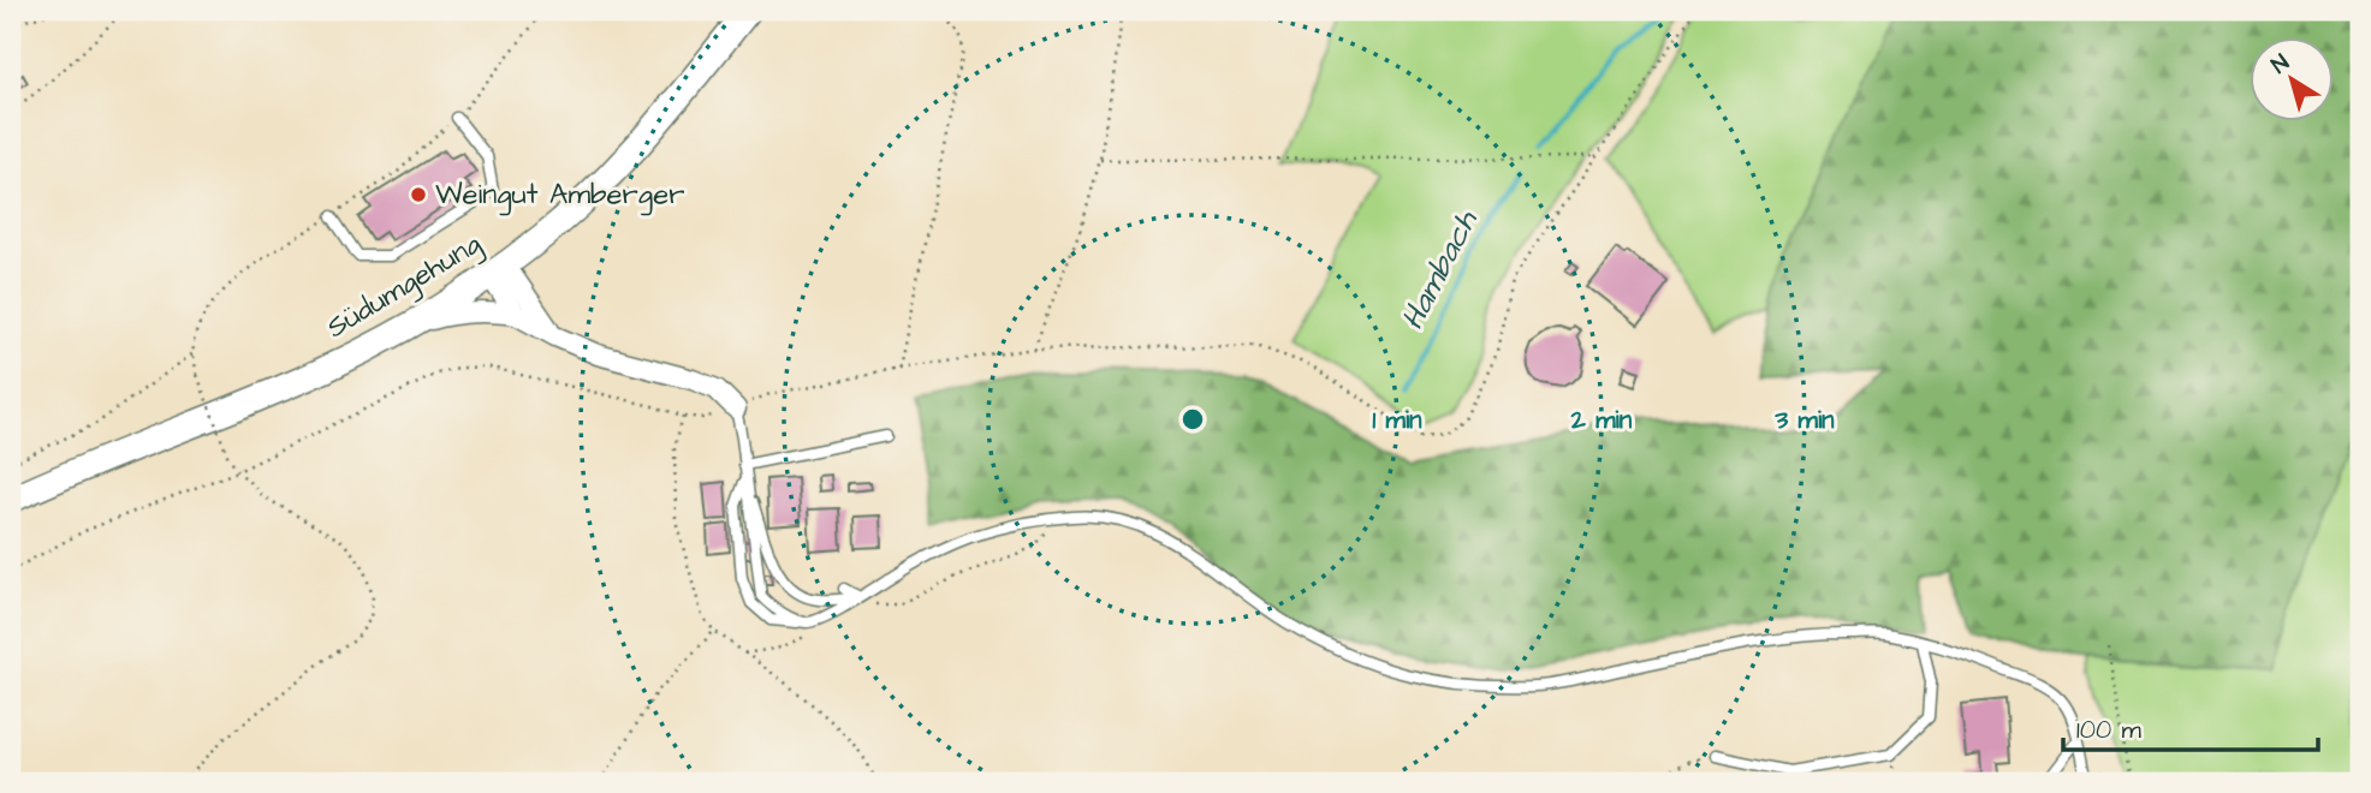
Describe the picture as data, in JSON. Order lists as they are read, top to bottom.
{
  "streets": {
    "main road": ["Südumgehung"]
  },
  "water": ["Hambach"],
  "places": ["Weingut Amberger"],
  "scale_bar": "100 m",
  "north": "top left",
  "rings": ["1 min", "2 min", "3 min"]
}
